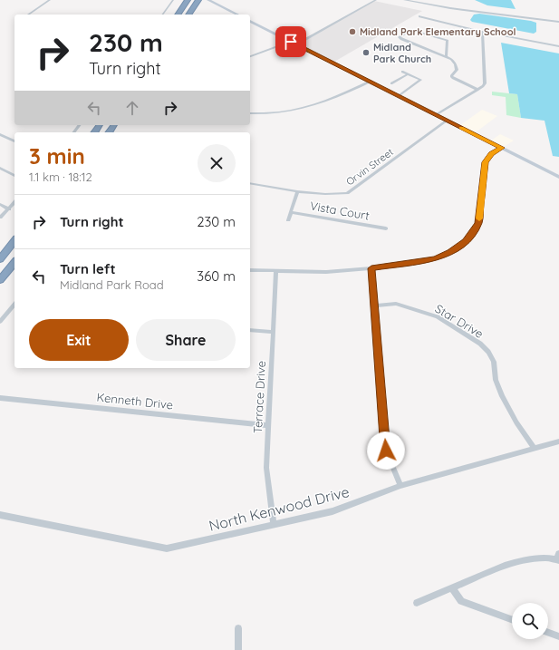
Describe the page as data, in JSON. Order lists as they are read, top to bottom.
{
  "streets": {
    "street": [
      "Orvin Street",
      "Vista Court",
      "Star Drive",
      "Terrace Drive",
      "Kenneth Drive",
      "North Kenwood Drive"
    ]
  },
  "crossings": [
    ["Star Drive", "North Kenwood Drive"],
    ["Terrace Drive", "Kenneth Drive"],
    ["Terrace Drive", "North Kenwood Drive"]
  ],
  "places": ["Midland Park Elementary School", "Midland Park Church"],
  "page": {
    "turn": ["230 m", "Turn right"],
    "heading": ["3 min", "1.1 km · 18:12"],
    "list": [
      {
        "name": "Turn right",
        "value": "230 m"
      },
      {
        "name": "Turn left",
        "note": "Midland Park Road",
        "value": "360 m"
      }
    ],
    "buttons": ["Exit", "Share"]
  }
}
